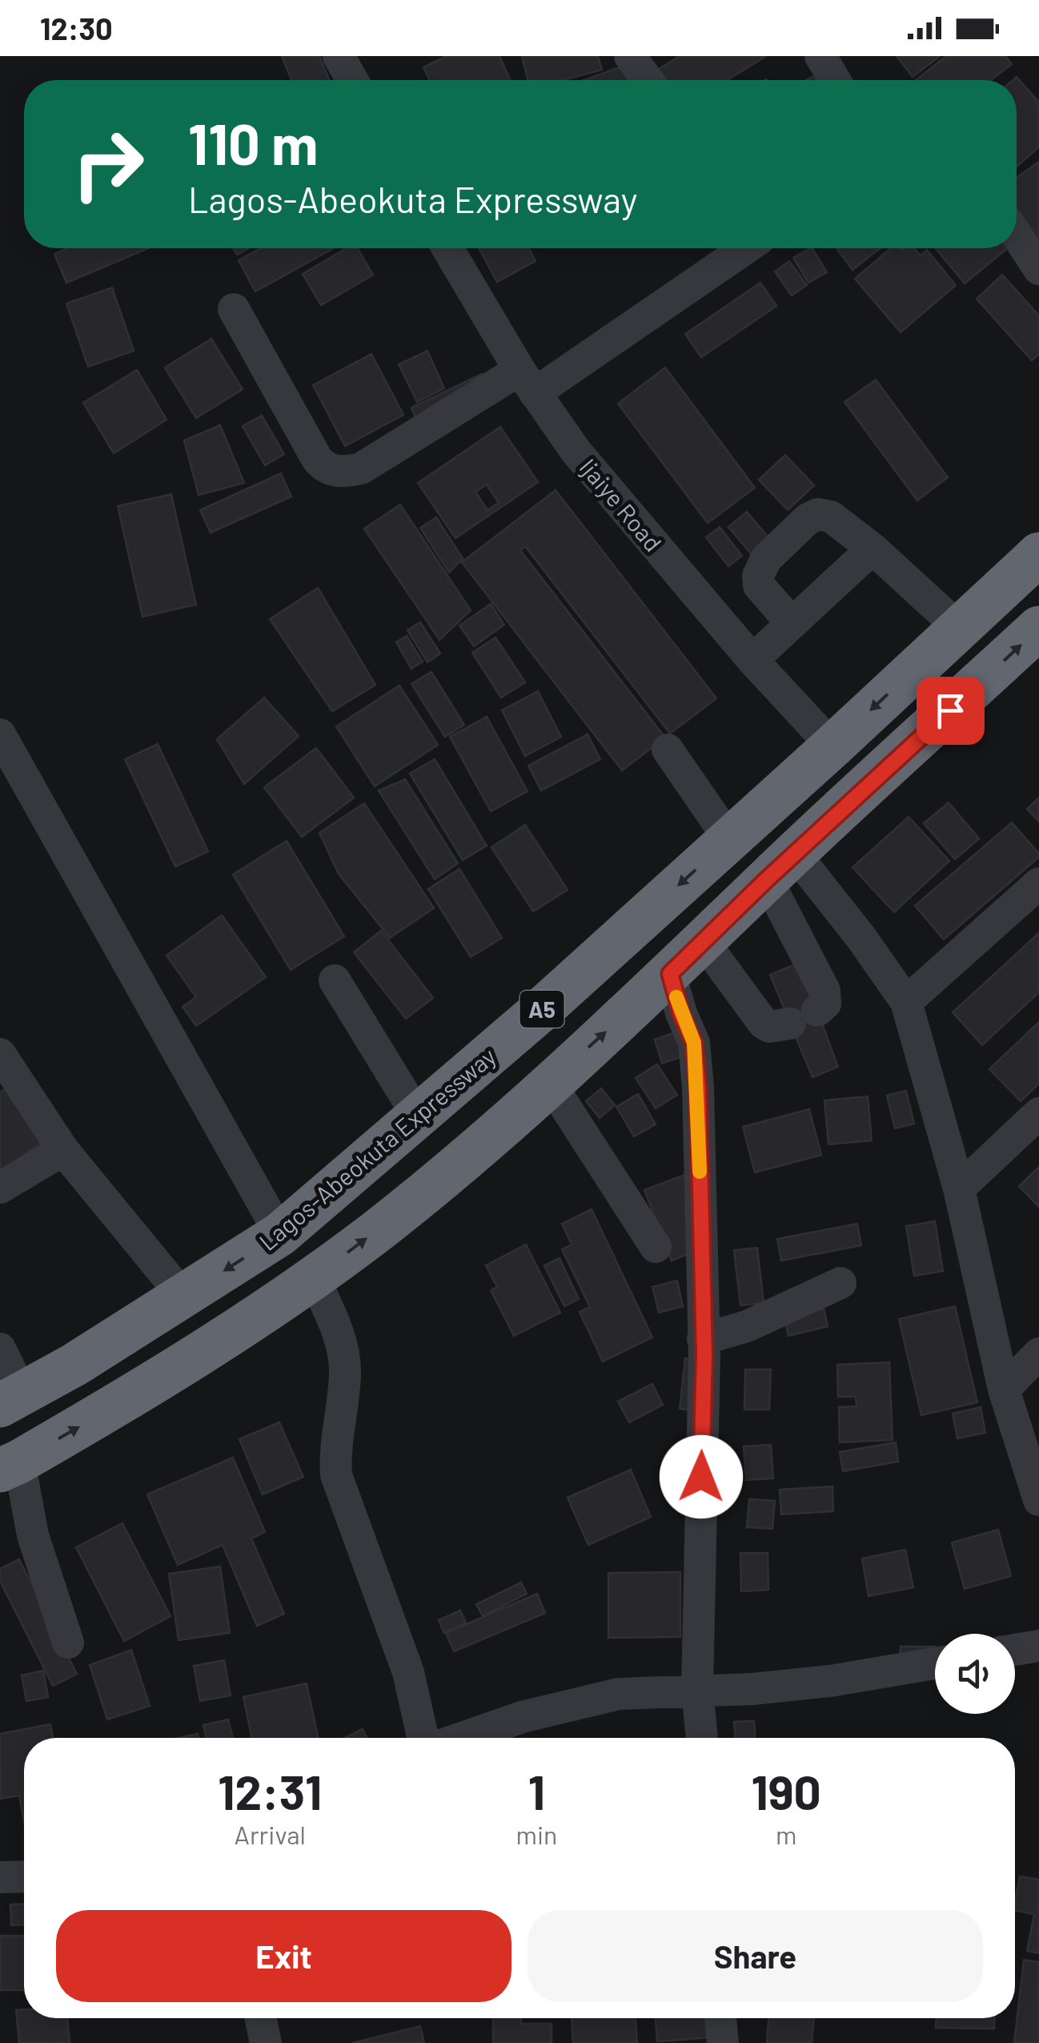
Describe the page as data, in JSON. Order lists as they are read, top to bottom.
{
  "streets": {
    "highway": ["A5", "Lagos-Abeokuta Expressway"],
    "street": ["Ijaiye Road"]
  },
  "crossings": [
    ["Ijaiye Road", "Lagos-Abeokuta Expressway"]
  ],
  "page": {
    "status": "12:30",
    "turn": ["110 m", "Lagos-Abeokuta Expressway"],
    "eta": [
      "12:31",
      "Arrival",
      "1",
      "min",
      "190",
      "m"
    ],
    "buttons": ["Exit", "Share"]
  }
}
